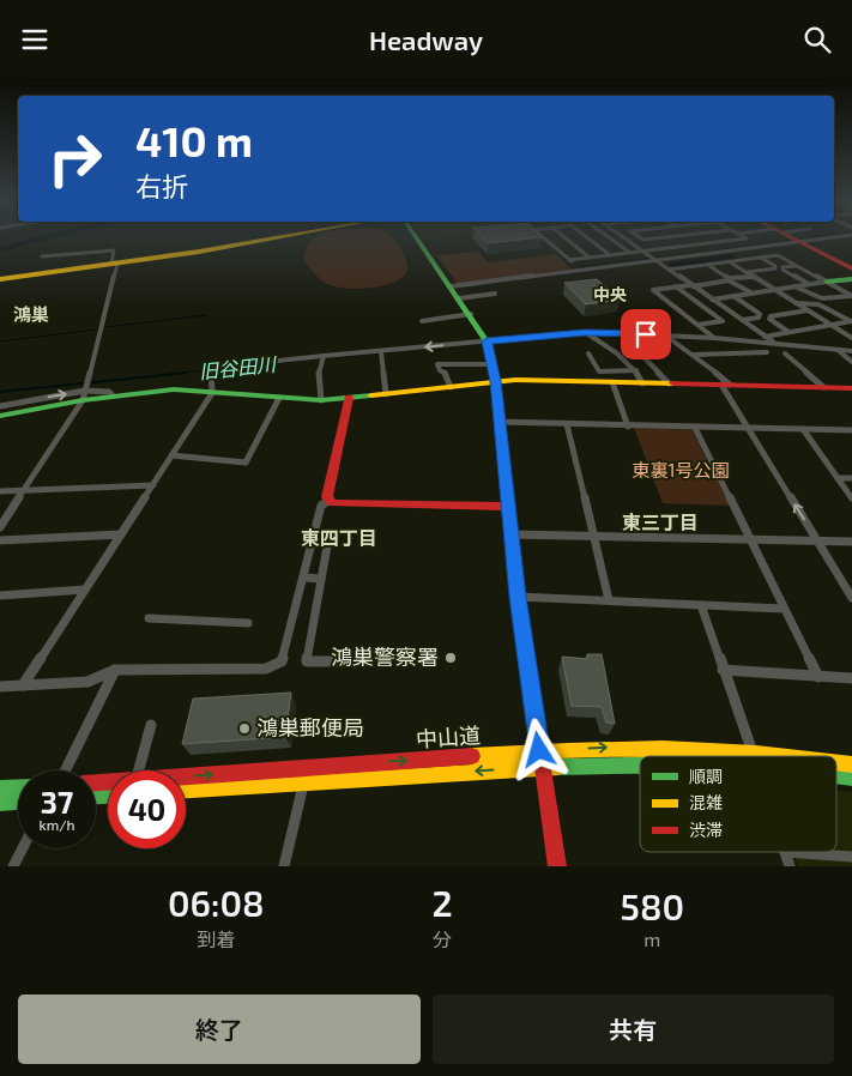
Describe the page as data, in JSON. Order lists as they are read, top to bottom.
{
  "streets": {
    "main road": ["中山道"]
  },
  "districts": [
    "中央",
    "鴻巣",
    "東三丁目",
    "東四丁目"
  ],
  "water": ["旧谷田川"],
  "parks": ["東裏1号公園"],
  "places": ["鴻巣警察署", "鴻巣郵便局"],
  "legend": ["順調", "混雑", "渋滞"],
  "page": {
    "header": "Headway",
    "turn": ["410 m", "右折"],
    "speed": "37 km/h",
    "limit": "40",
    "eta": [
      "06:08",
      "到着",
      "2",
      "分",
      "580",
      "m"
    ],
    "buttons": ["終了", "共有"]
  }
}
